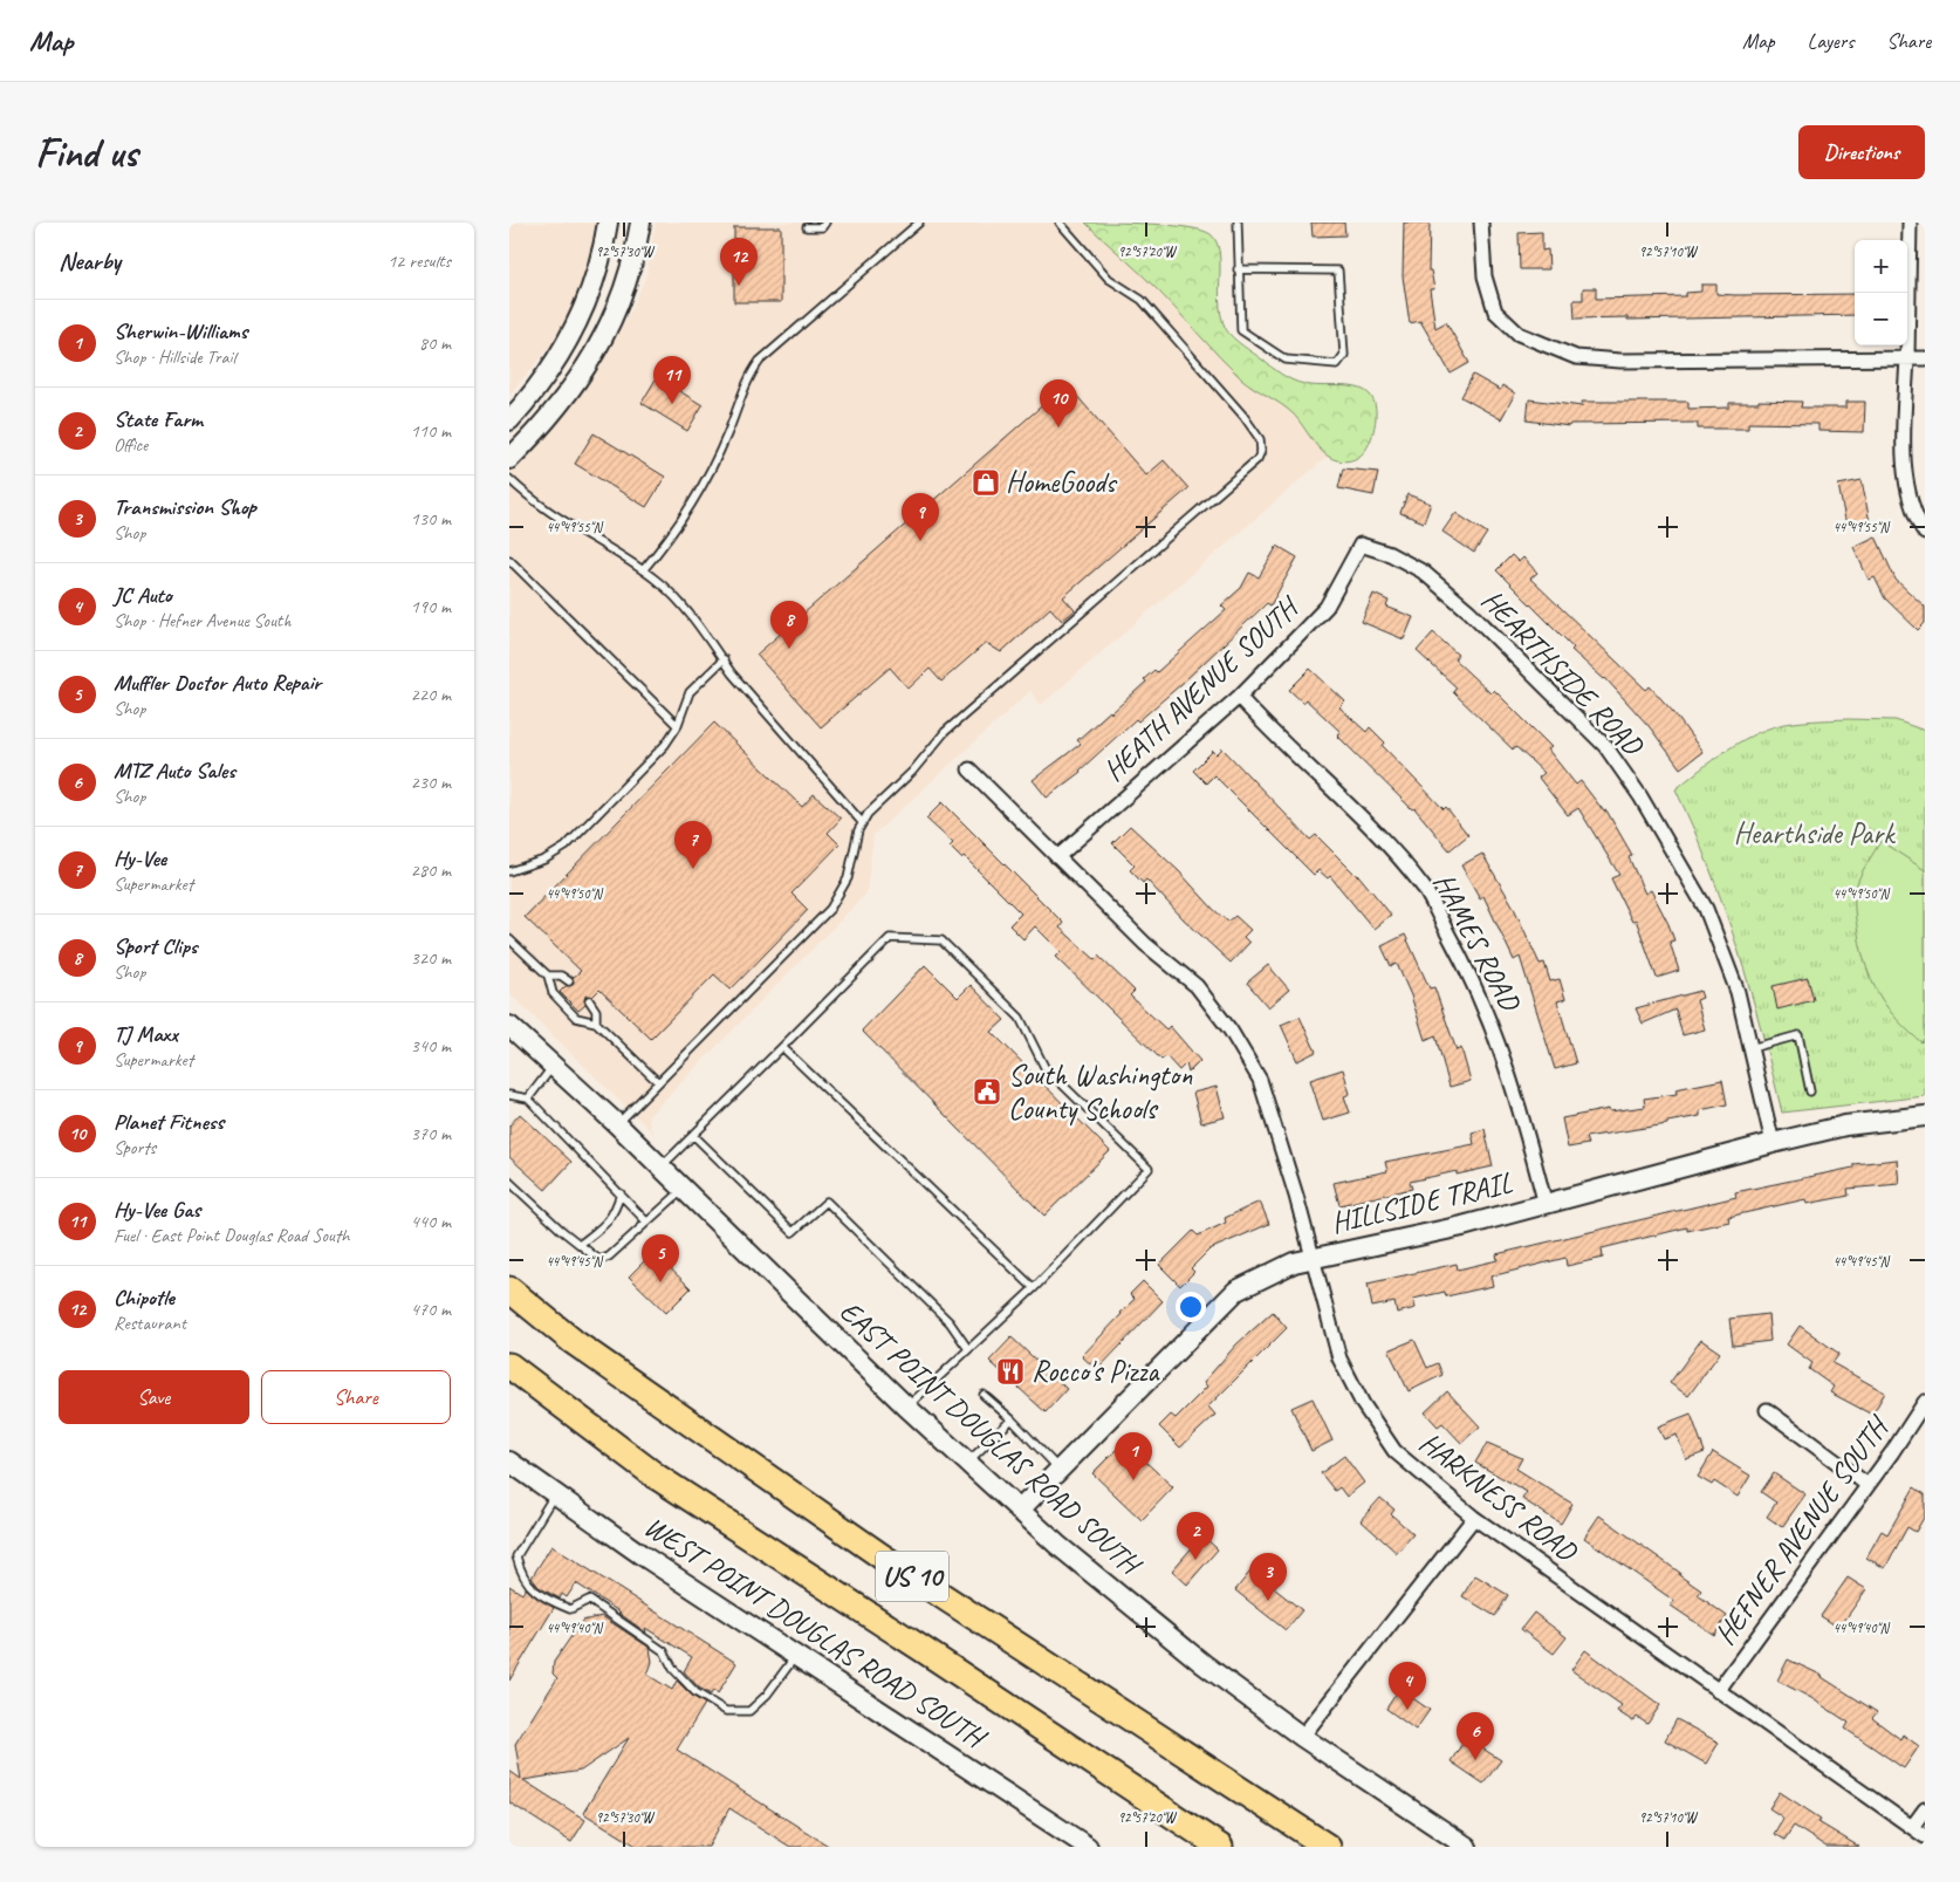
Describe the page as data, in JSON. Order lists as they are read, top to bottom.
{
  "streets": {
    "highway": ["US 10"],
    "street": [
      "HEARTHSIDE ROAD",
      "HEATH AVENUE SOUTH",
      "HAMES ROAD",
      "HILLSIDE TRAIL",
      "EAST POINT DOUGLAS ROAD SOUTH",
      "HARKNESS ROAD",
      "HEFNER AVENUE SOUTH",
      "WEST POINT DOUGLAS ROAD SOUTH"
    ]
  },
  "crossings": [
    ["HEARTHSIDE ROAD", "HEATH AVENUE SOUTH"],
    ["HEARTHSIDE ROAD", "HILLSIDE TRAIL"],
    ["HEATH AVENUE SOUTH", "HAMES ROAD"],
    ["HEATH AVENUE SOUTH", "HARKNESS ROAD"],
    ["HAMES ROAD", "HILLSIDE TRAIL"],
    ["HILLSIDE TRAIL", "EAST POINT DOUGLAS ROAD SOUTH"],
    ["HILLSIDE TRAIL", "HARKNESS ROAD"],
    ["HARKNESS ROAD", "HEFNER AVENUE SOUTH"]
  ],
  "parks": ["Hearthside Park"],
  "places": {
    "shop": ["HomeGoods"],
    "public building": ["South Washington County Schools"],
    "restaurant": ["Rocco's Pizza"]
  },
  "page": {
    "header": "Map",
    "nav": ["Map", "Layers", "Share"],
    "buttons": [
      "Directions",
      ["Save", "Share"]
    ],
    "title": "Find us",
    "heading": ["Nearby", "12 results"],
    "pins": [
      "12",
      "11",
      "10",
      "9",
      "8",
      "7",
      "5",
      "1",
      "2",
      "3",
      "4",
      "6"
    ],
    "map_buttons": ["+", "−"],
    "list": [
      {
        "mark": "1",
        "name": "Sherwin-Williams",
        "note": "Shop · Hillside Trail",
        "value": "80 m"
      },
      {
        "mark": "2",
        "name": "State Farm",
        "note": "Office",
        "value": "110 m"
      },
      {
        "mark": "3",
        "name": "Transmission Shop",
        "note": "Shop",
        "value": "130 m"
      },
      {
        "mark": "4",
        "name": "JC Auto",
        "note": "Shop · Hefner Avenue South",
        "value": "190 m"
      },
      {
        "mark": "5",
        "name": "Muffler Doctor Auto Repair",
        "note": "Shop",
        "value": "220 m"
      },
      {
        "mark": "6",
        "name": "MTZ Auto Sales",
        "note": "Shop",
        "value": "230 m"
      },
      {
        "mark": "7",
        "name": "Hy-Vee",
        "note": "Supermarket",
        "value": "280 m"
      },
      {
        "mark": "8",
        "name": "Sport Clips",
        "note": "Shop",
        "value": "320 m"
      },
      {
        "mark": "9",
        "name": "TJ Maxx",
        "note": "Supermarket",
        "value": "340 m"
      },
      {
        "mark": "10",
        "name": "Planet Fitness",
        "note": "Sports",
        "value": "370 m"
      },
      {
        "mark": "11",
        "name": "Hy-Vee Gas",
        "note": "Fuel · East Point Douglas Road South",
        "value": "440 m"
      },
      {
        "mark": "12",
        "name": "Chipotle",
        "note": "Restaurant",
        "value": "470 m"
      }
    ]
  },
  "coordinates": [
    "92°57'30\"W",
    "92°57'20\"W",
    "92°57'10\"W",
    "44°49'55\"N",
    "44°49'50\"N",
    "44°49'45\"N",
    "44°49'40\"N"
  ]
}
